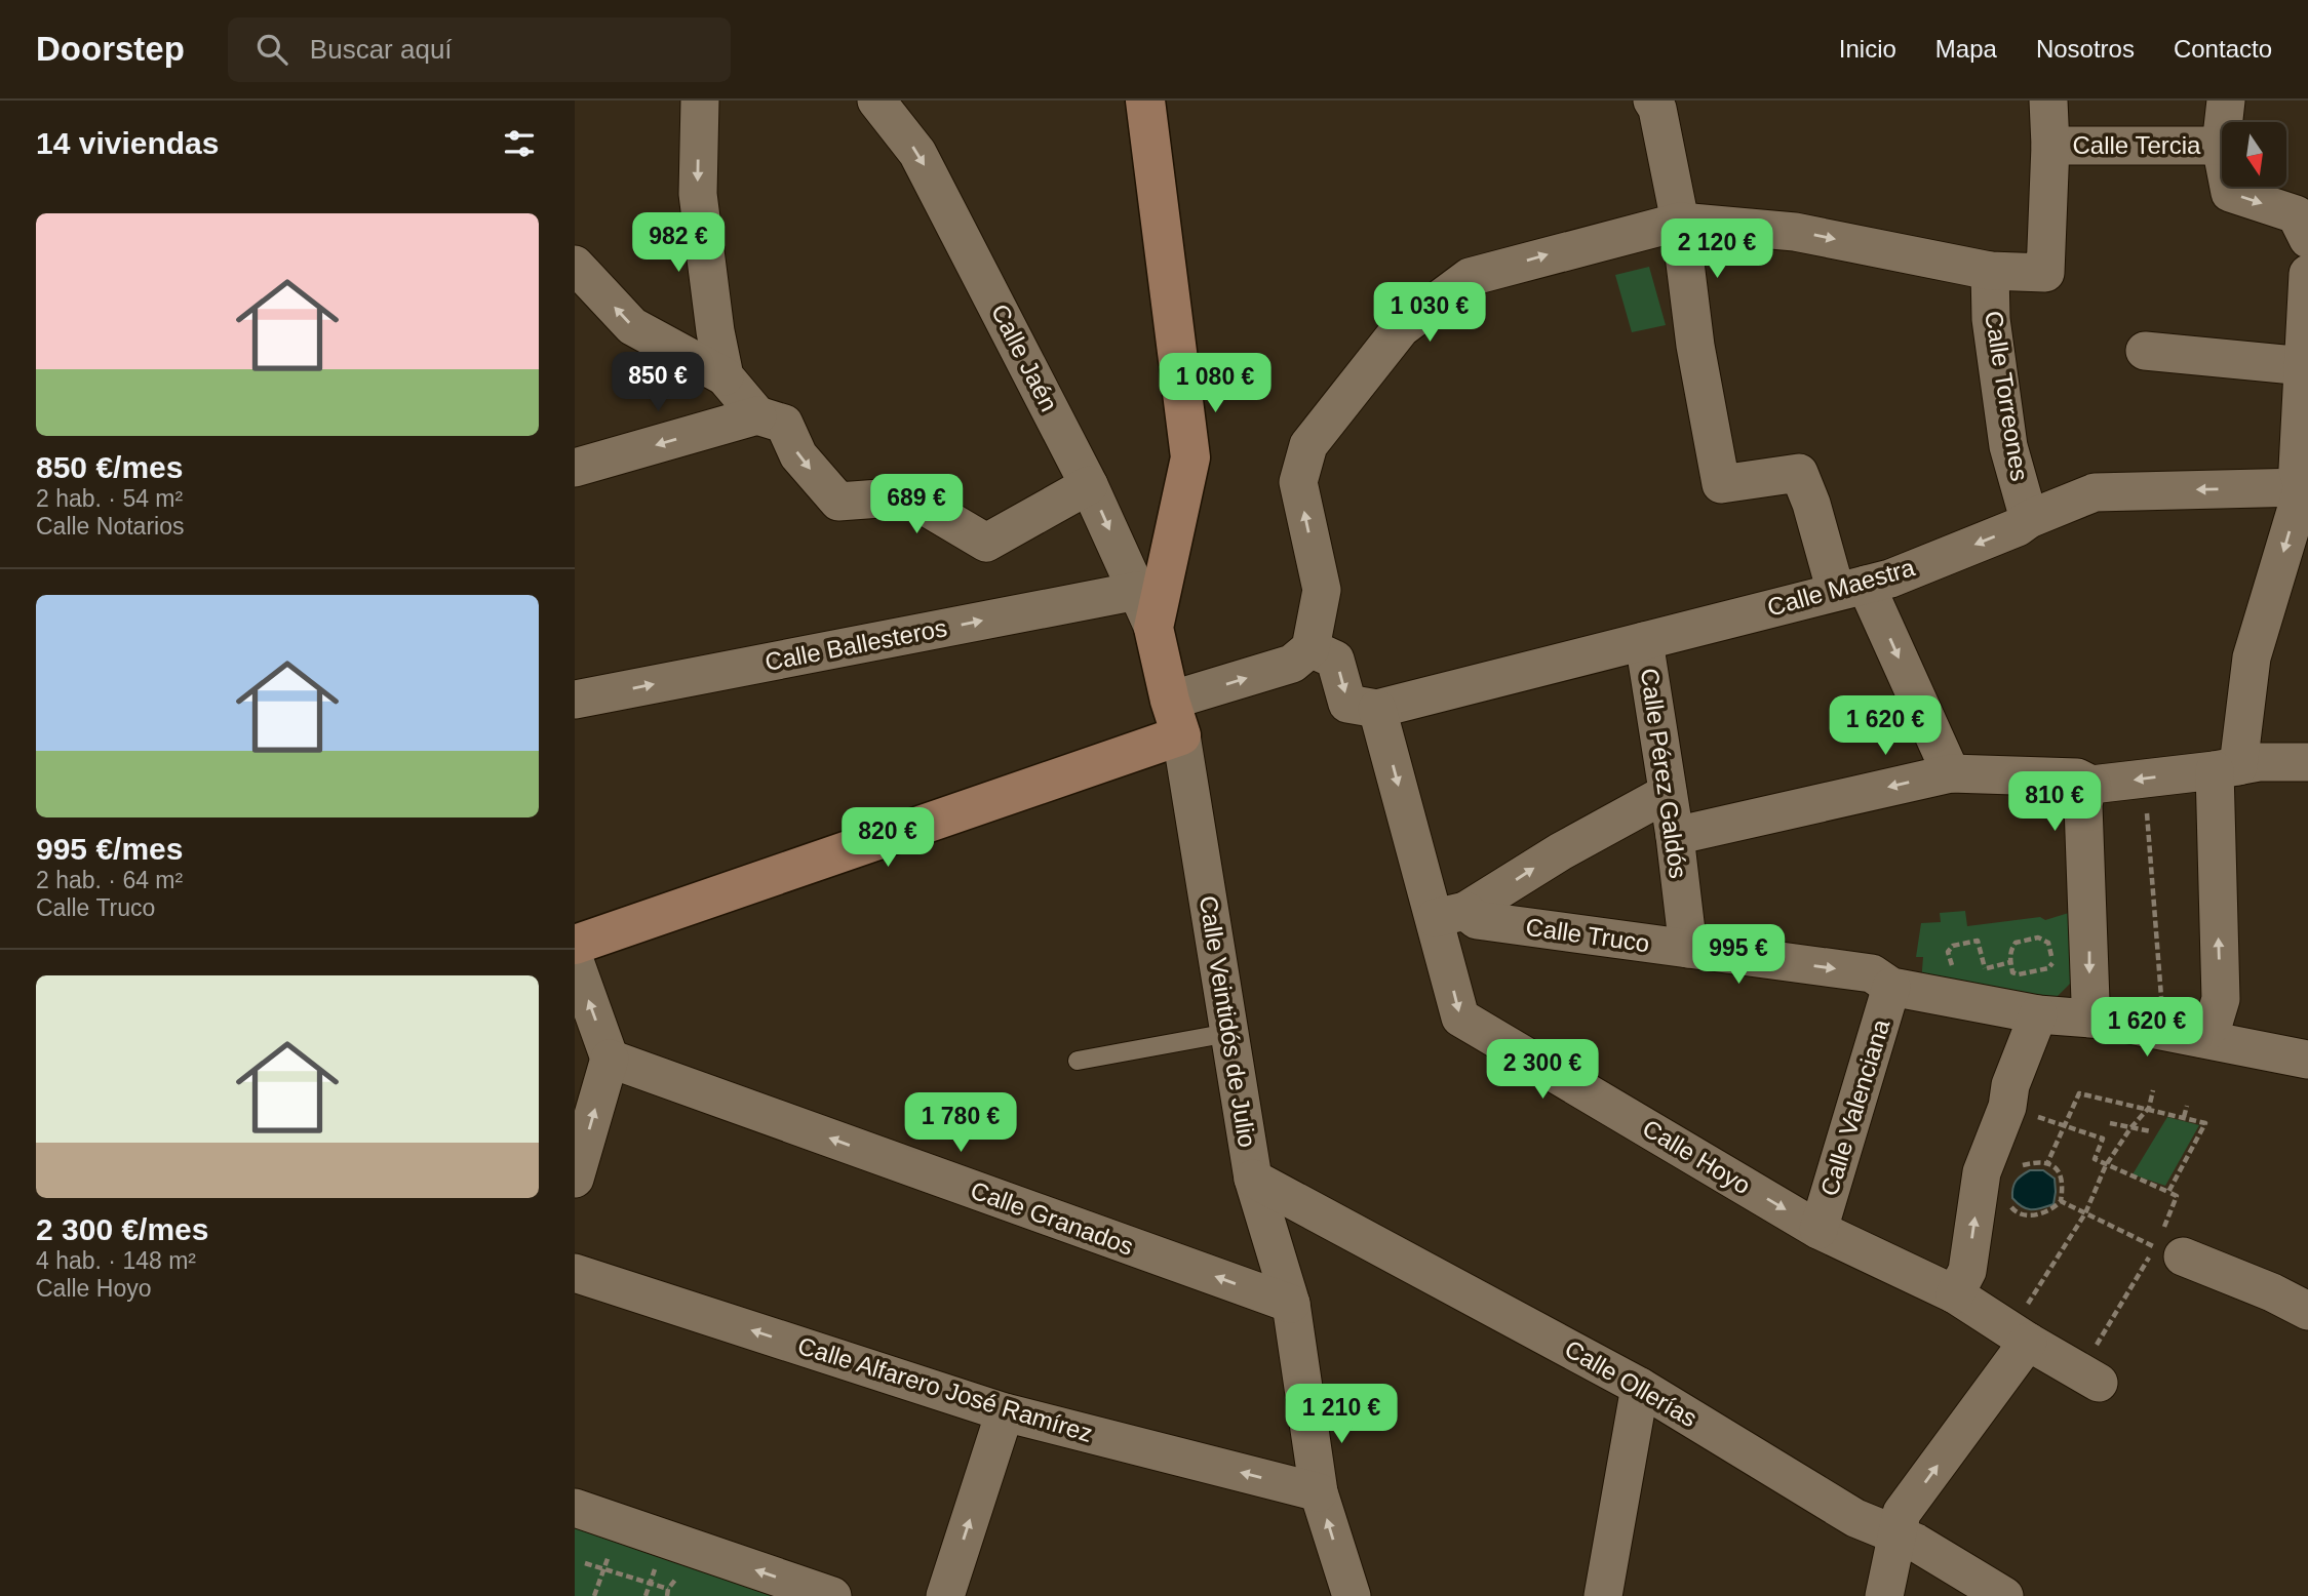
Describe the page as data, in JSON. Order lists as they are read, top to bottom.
{
  "streets": {
    "street": [
      "Calle Tercia",
      "Calle Jaén",
      "Calle Torreones",
      "Calle Maestra",
      "Calle Ballesteros",
      "Calle Pérez Galdós",
      "Calle Truco",
      "Calle Veintidós de Julio",
      "Calle Valenciana",
      "Calle Hoyo",
      "Calle Granados",
      "Calle Ollerías",
      "Calle Alfarero José Ramírez"
    ]
  },
  "crossings": [
    ["Calle Jaén", "Calle Ballesteros"],
    ["Calle Torreones", "Calle Maestra"],
    ["Calle Maestra", "Calle Pérez Galdós"],
    ["Calle Maestra", "Calle Hoyo"],
    ["Calle Pérez Galdós", "Calle Truco"],
    ["Calle Truco", "Calle Valenciana"],
    ["Calle Truco", "Calle Hoyo"],
    ["Calle Veintidós de Julio", "Calle Granados"],
    ["Calle Veintidós de Julio", "Calle Ollerías"],
    ["Calle Veintidós de Julio", "Calle Alfarero José Ramírez"],
    ["Calle Valenciana", "Calle Hoyo"]
  ],
  "one_way": ["Calle Hoyo", "Calle Granados"],
  "north": "bottom",
  "page": {
    "header": "Doorstep",
    "search": "Buscar aquí",
    "nav": [
      "Inicio",
      "Mapa",
      "Nosotros",
      "Contacto"
    ],
    "heading": "14 viviendas",
    "list": [
      {
        "name": "850 €/mes",
        "note": "2 hab. · 54 m² · Calle Notarios"
      },
      {
        "name": "995 €/mes",
        "note": "2 hab. · 64 m² · Calle Truco"
      },
      {
        "name": "2 300 €/mes",
        "note": "4 hab. · 148 m² · Calle Hoyo"
      }
    ],
    "price": [
      "982 €",
      "2 120 €",
      "1 030 €",
      "850 €",
      "1 080 €",
      "689 €",
      "1 620 €",
      "810 €",
      "820 €",
      "995 €",
      "1 620 €",
      "2 300 €",
      "1 780 €",
      "1 210 €"
    ]
  }
}
